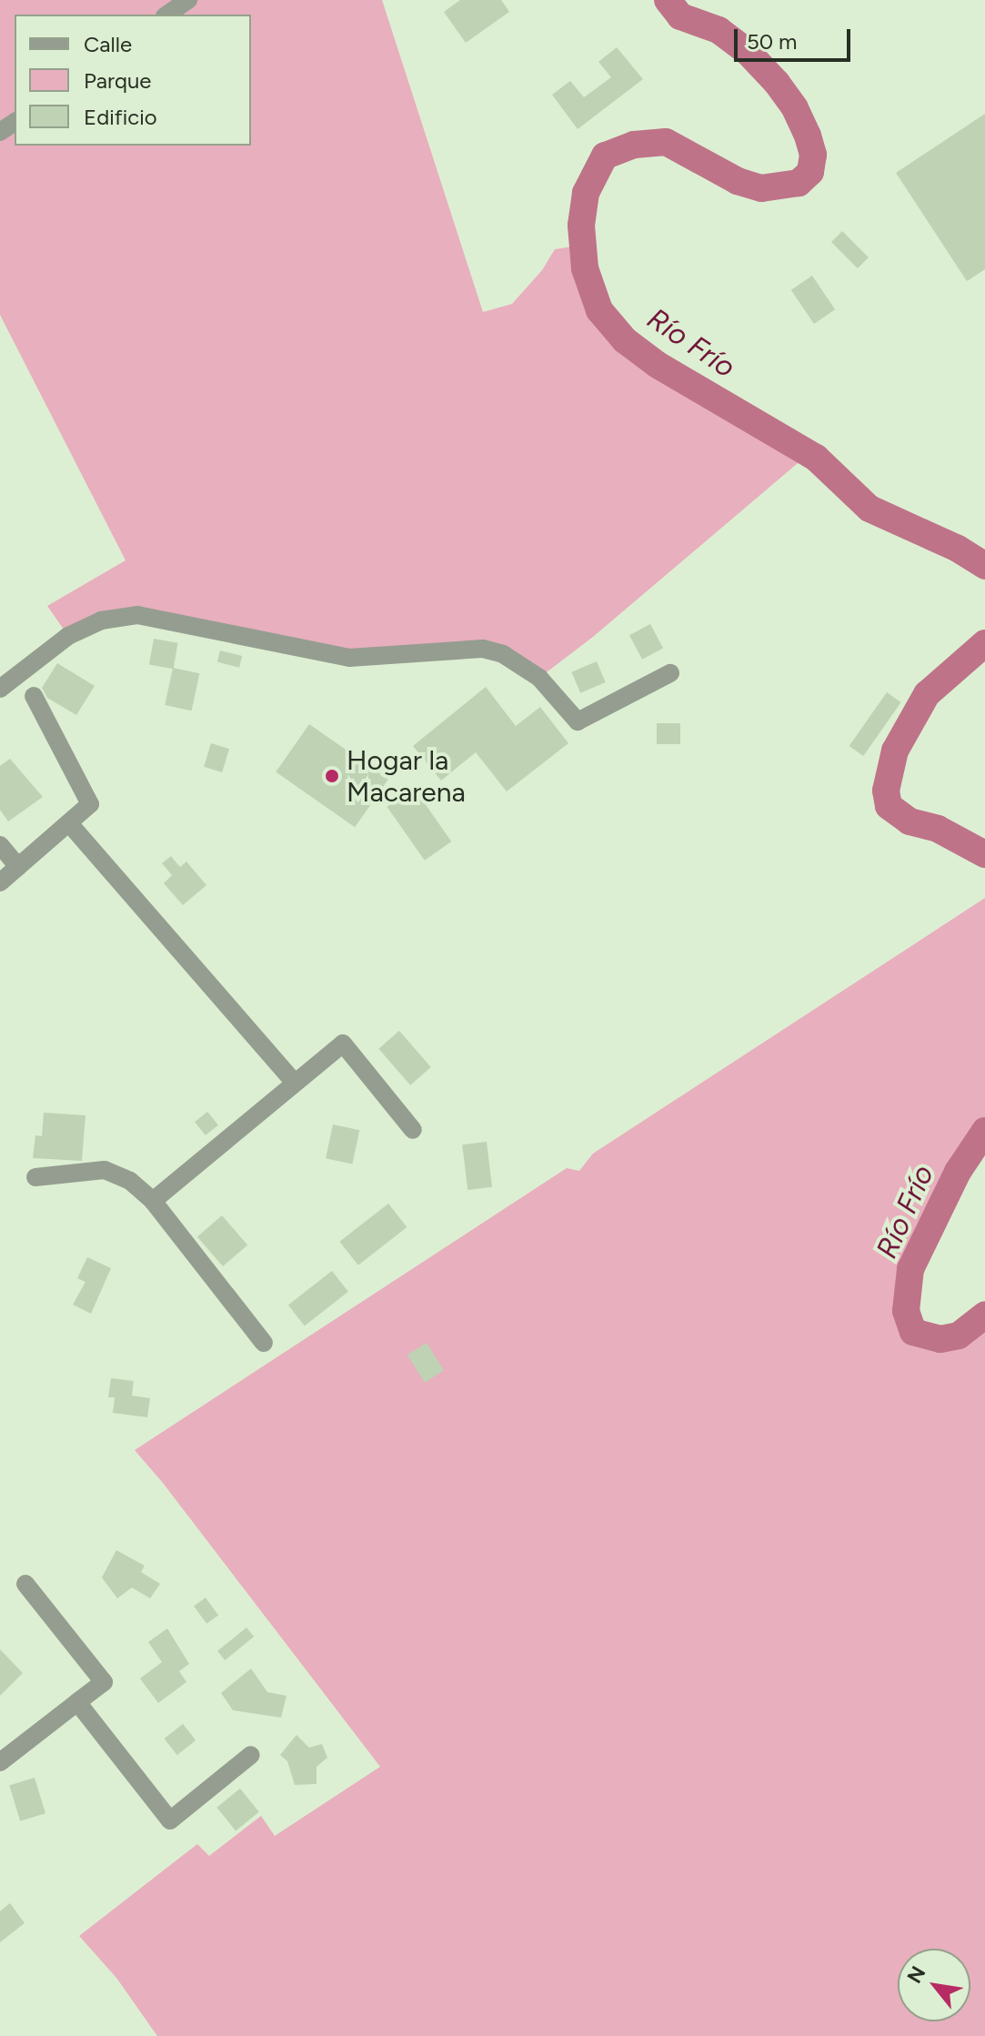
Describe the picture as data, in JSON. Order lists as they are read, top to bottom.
{
  "water": ["Río Frío"],
  "places": ["Hogar la Macarena"],
  "legend": ["Calle", "Parque", "Edificio"],
  "scale_bar": "50 m",
  "north": "top left"
}
